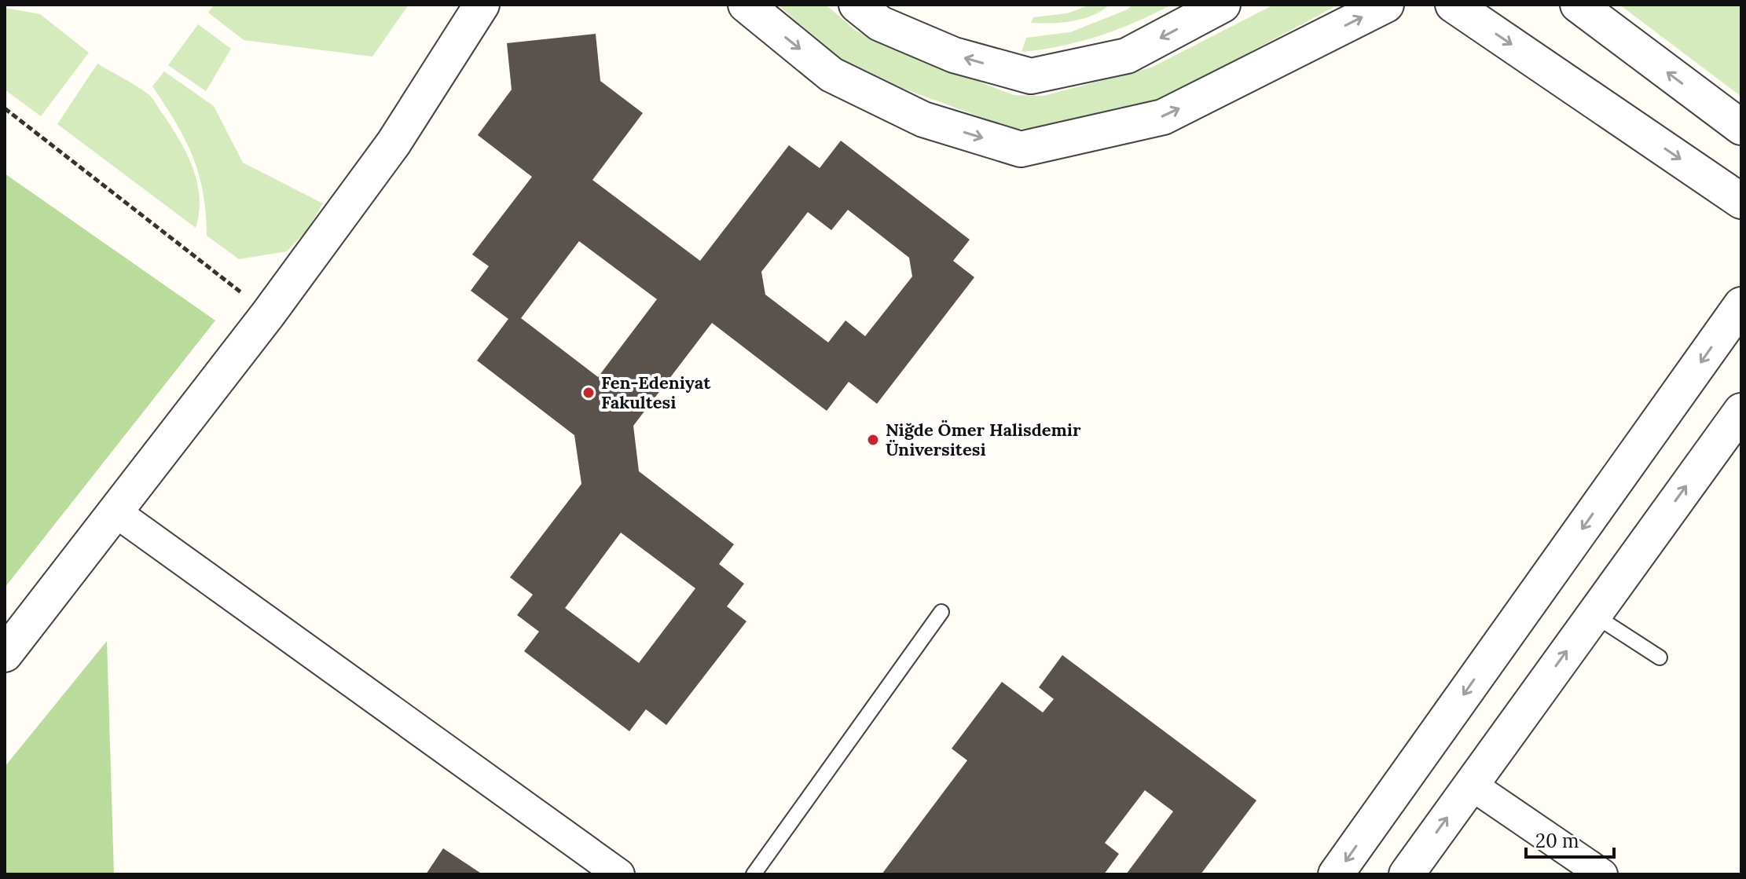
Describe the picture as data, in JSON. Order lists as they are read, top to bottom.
{
  "places": ["Fen-Edeniyat Fakultesi", "Niğde Ömer Halisdemir Üniversitesi"],
  "scale_bar": "20 m"
}
